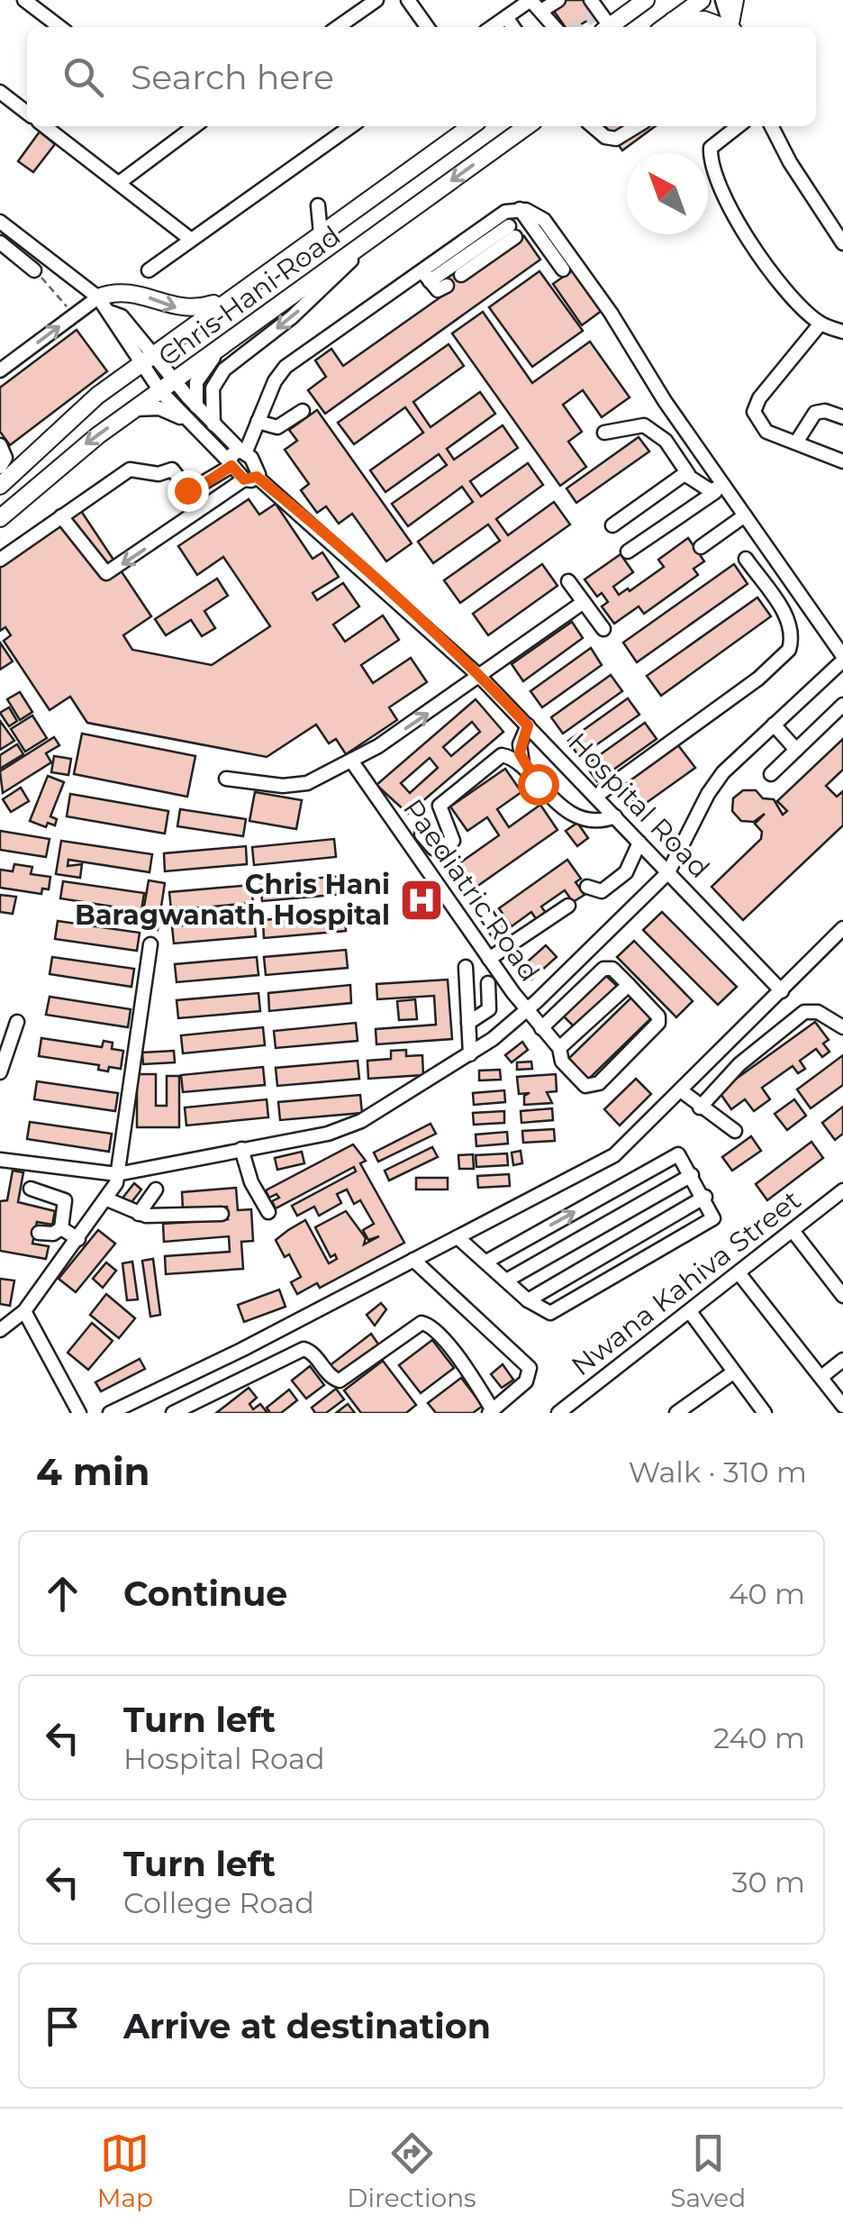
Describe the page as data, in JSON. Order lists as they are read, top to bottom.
{
  "streets": {
    "main road": ["Chris Hani Road"],
    "street": ["Hospital Road", "Paediatric Road", "Nwana Kahiva Street"]
  },
  "crossings": [
    ["Chris Hani Road", "Hospital Road"],
    ["Hospital Road", "Paediatric Road"]
  ],
  "places": {
    "hospital": ["Chris Hani Baragwanath Hospital"]
  },
  "north": "top left",
  "page": {
    "search": "Search here",
    "heading": ["4 min", "Walk · 310 m"],
    "list": [
      ["Continue", "40 m"],
      ["Turn left", "Hospital Road", "240 m"],
      ["Turn left", "College Road", "30 m"],
      "Arrive at destination"
    ],
    "nav": ["Map", "Directions", "Saved"]
  }
}
